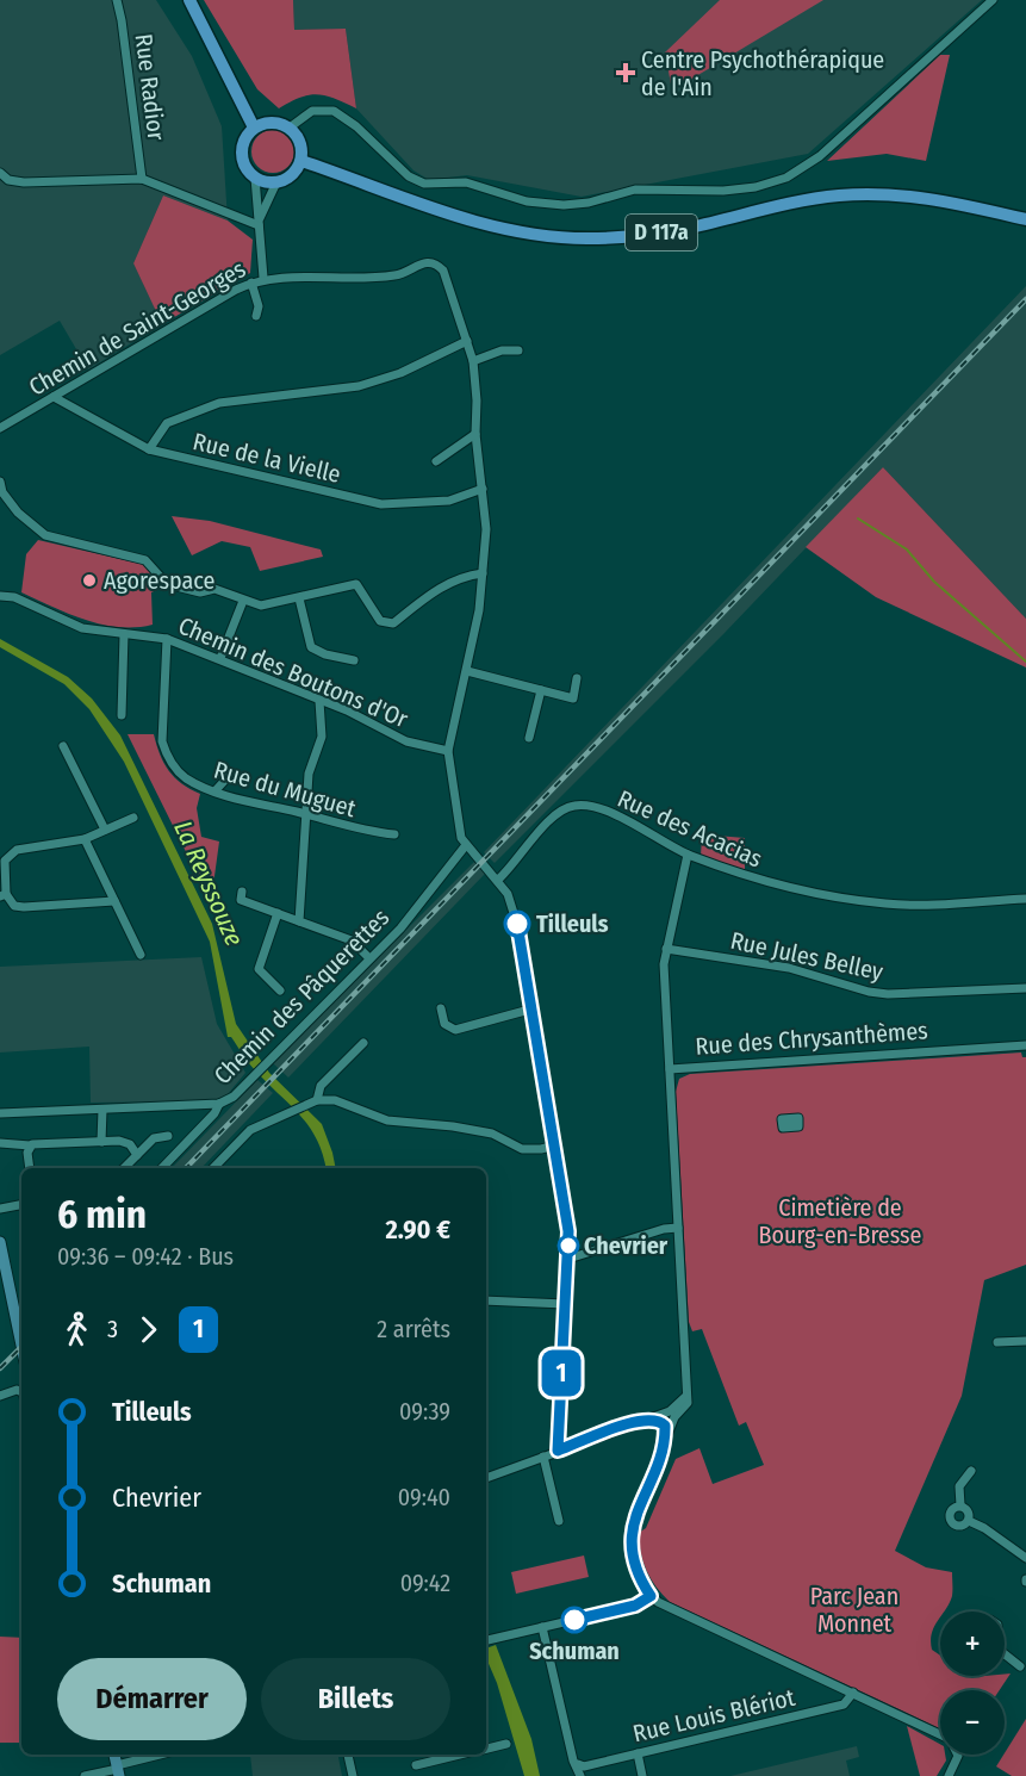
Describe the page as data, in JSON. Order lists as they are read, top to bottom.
{
  "streets": {
    "main road": ["D 117a"],
    "street": [
      "Rue Radior",
      "Chemin de Saint-Georges",
      "Rue de la Vielle",
      "Chemin des Boutons d'Or",
      "Rue du Muguet",
      "Rue des Acacias",
      "Rue Jules Belley",
      "Chemin des Pâquerettes",
      "Rue des Chrysanthèmes",
      "Rue Louis Blériot"
    ]
  },
  "crossings": [
    ["Chemin de Saint-Georges", "Rue de la Vielle"],
    ["Chemin des Boutons d'Or", "Rue du Muguet"]
  ],
  "water": ["La Reyssouze"],
  "parks": ["Cimetière de Bourg-en-Bresse", "Parc Jean Monnet"],
  "places": {
    "health": ["Centre Psychothérapique de l'Ain"],
    "other": [
      "Agorespace",
      "Tilleuls",
      "Chevrier",
      "Schuman"
    ]
  },
  "lines": ["bus line 1"],
  "page": {
    "on_map": "1",
    "heading": ["6 min", "09:36 – 09:42 · Bus", "2.90 €"],
    "legs": ["3", "1", "2 arrêts"],
    "list": [
      {
        "name": "Tilleuls",
        "value": "09:39"
      },
      {
        "name": "Chevrier",
        "value": "09:40"
      },
      {
        "name": "Schuman",
        "value": "09:42"
      }
    ],
    "map_buttons": ["+", "−"],
    "buttons": ["Démarrer", "Billets"]
  }
}
